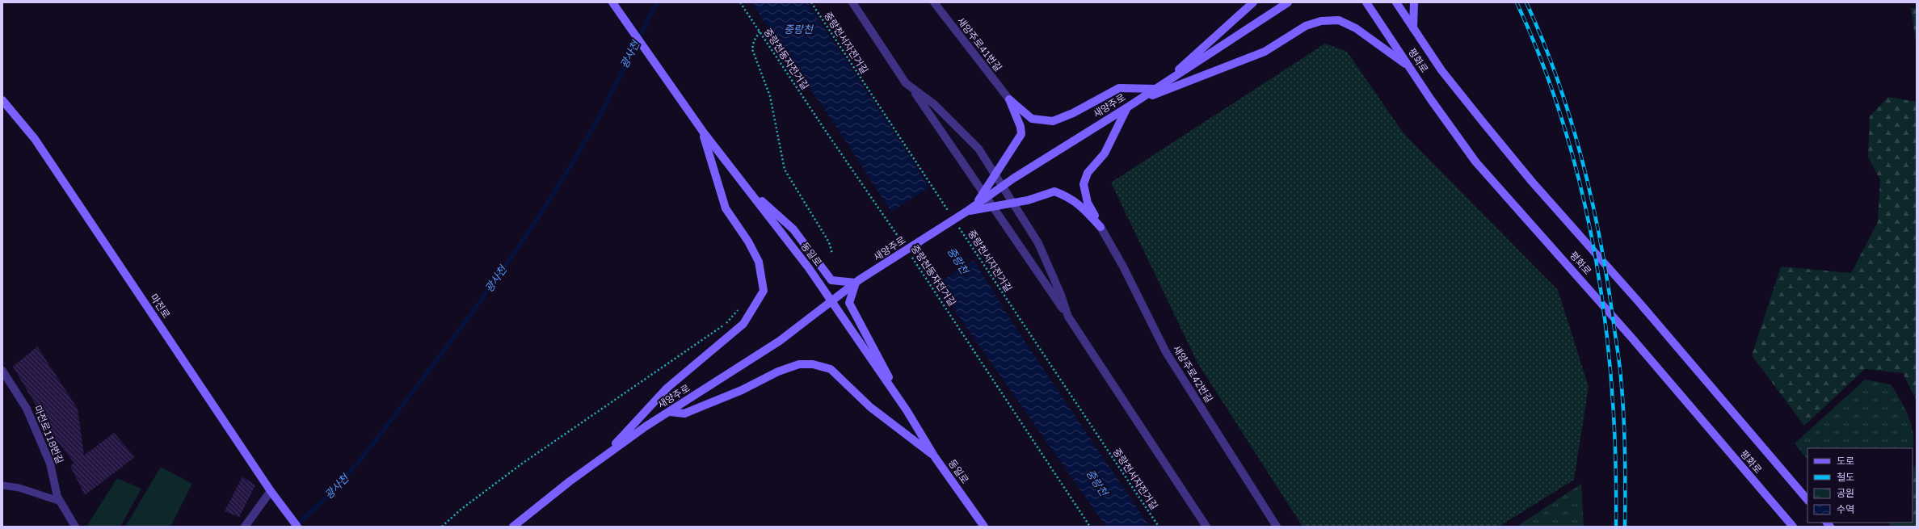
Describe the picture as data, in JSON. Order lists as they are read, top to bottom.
{
  "streets": {
    "main road": [
      "평화로",
      "새양주로",
      "동일로",
      "마전로"
    ],
    "street": ["새양주로41번길", "새양주로42번길", "마전로118번길"],
    "path": ["중랑천서자전거길", "중랑천동자전거길"]
  },
  "crossings": [
    ["새양주로", "동일로"]
  ],
  "water": ["중랑천", "광사천"],
  "legend": [
    "도로",
    "철도",
    "공원",
    "수역"
  ]
}
